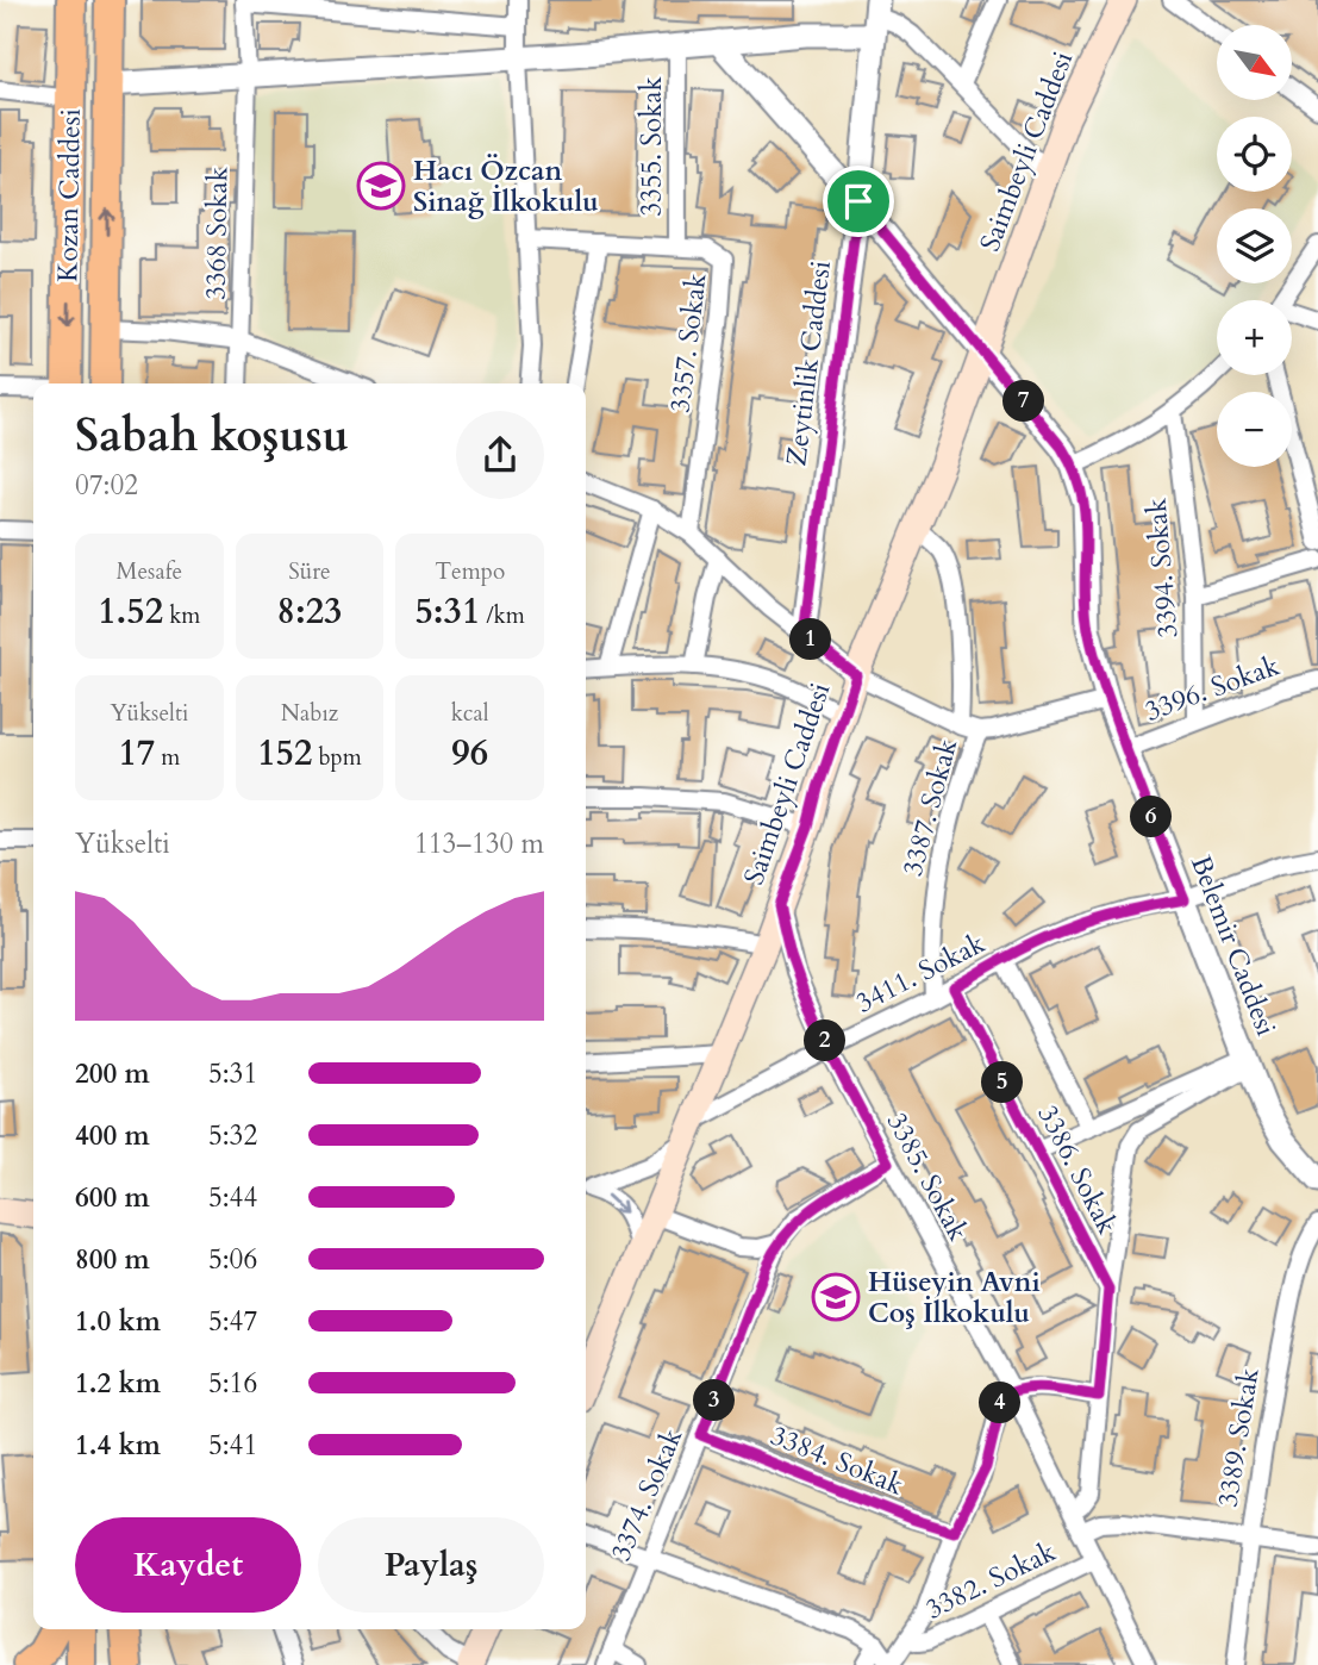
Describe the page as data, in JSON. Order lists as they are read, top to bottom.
{
  "streets": {
    "highway": ["Kozan Caddesi"],
    "main road": ["Saimbeyli Caddesi"],
    "street": [
      "3355. Sokak",
      "3368 Sokak",
      "3357. Sokak",
      "Zeytinlik Caddesi",
      "3394. Sokak",
      "3396. Sokak",
      "3387. Sokak",
      "Belemir Caddesi",
      "3411. Sokak",
      "3386. Sokak",
      "3385. Sokak",
      "3389. Sokak",
      "3384. Sokak",
      "3374. Sokak",
      "3382. Sokak"
    ]
  },
  "crossings": [
    ["3355. Sokak", "3357. Sokak"],
    ["Saimbeyli Caddesi", "Belemir Caddesi"],
    ["Saimbeyli Caddesi", "3411. Sokak"],
    ["Saimbeyli Caddesi", "3385. Sokak"],
    ["Zeytinlik Caddesi", "Belemir Caddesi"],
    ["3394. Sokak", "3396. Sokak"],
    ["3396. Sokak", "Belemir Caddesi"],
    ["3387. Sokak", "3411. Sokak"],
    ["Belemir Caddesi", "3411. Sokak"],
    ["3411. Sokak", "3386. Sokak"],
    ["3411. Sokak", "3385. Sokak"],
    ["3385. Sokak", "3374. Sokak"],
    ["3385. Sokak", "3382. Sokak"],
    ["3384. Sokak", "3374. Sokak"]
  ],
  "places": {
    "school or university": ["Hacı Özcan Sinağ İlkokulu", "Hüseyin Avni Coş İlkokulu"]
  },
  "north": "bottom right",
  "page": {
    "map_buttons": ["+", "−"],
    "pins": [
      "7",
      "1",
      "6",
      "2",
      "5",
      "3",
      "4"
    ],
    "heading": ["Sabah koşusu", "07:02"],
    "stats": [
      ["Mesafe", "1.52 km"],
      ["Süre", "8:23"],
      ["Tempo", "5:31 /km"],
      ["Yükselti", "17 m"],
      ["Nabız", "152 bpm"],
      ["kcal", "96"]
    ],
    "chart": ["Yükselti", "113–130 m"],
    "list": [
      {
        "name": "200 m",
        "note": "5:31"
      },
      {
        "name": "400 m",
        "note": "5:32"
      },
      {
        "name": "600 m",
        "note": "5:44"
      },
      {
        "name": "800 m",
        "note": "5:06"
      },
      {
        "name": "1.0 km",
        "note": "5:47"
      },
      {
        "name": "1.2 km",
        "note": "5:16"
      },
      {
        "name": "1.4 km",
        "note": "5:41"
      }
    ],
    "buttons": ["Kaydet", "Paylaş"]
  }
}
